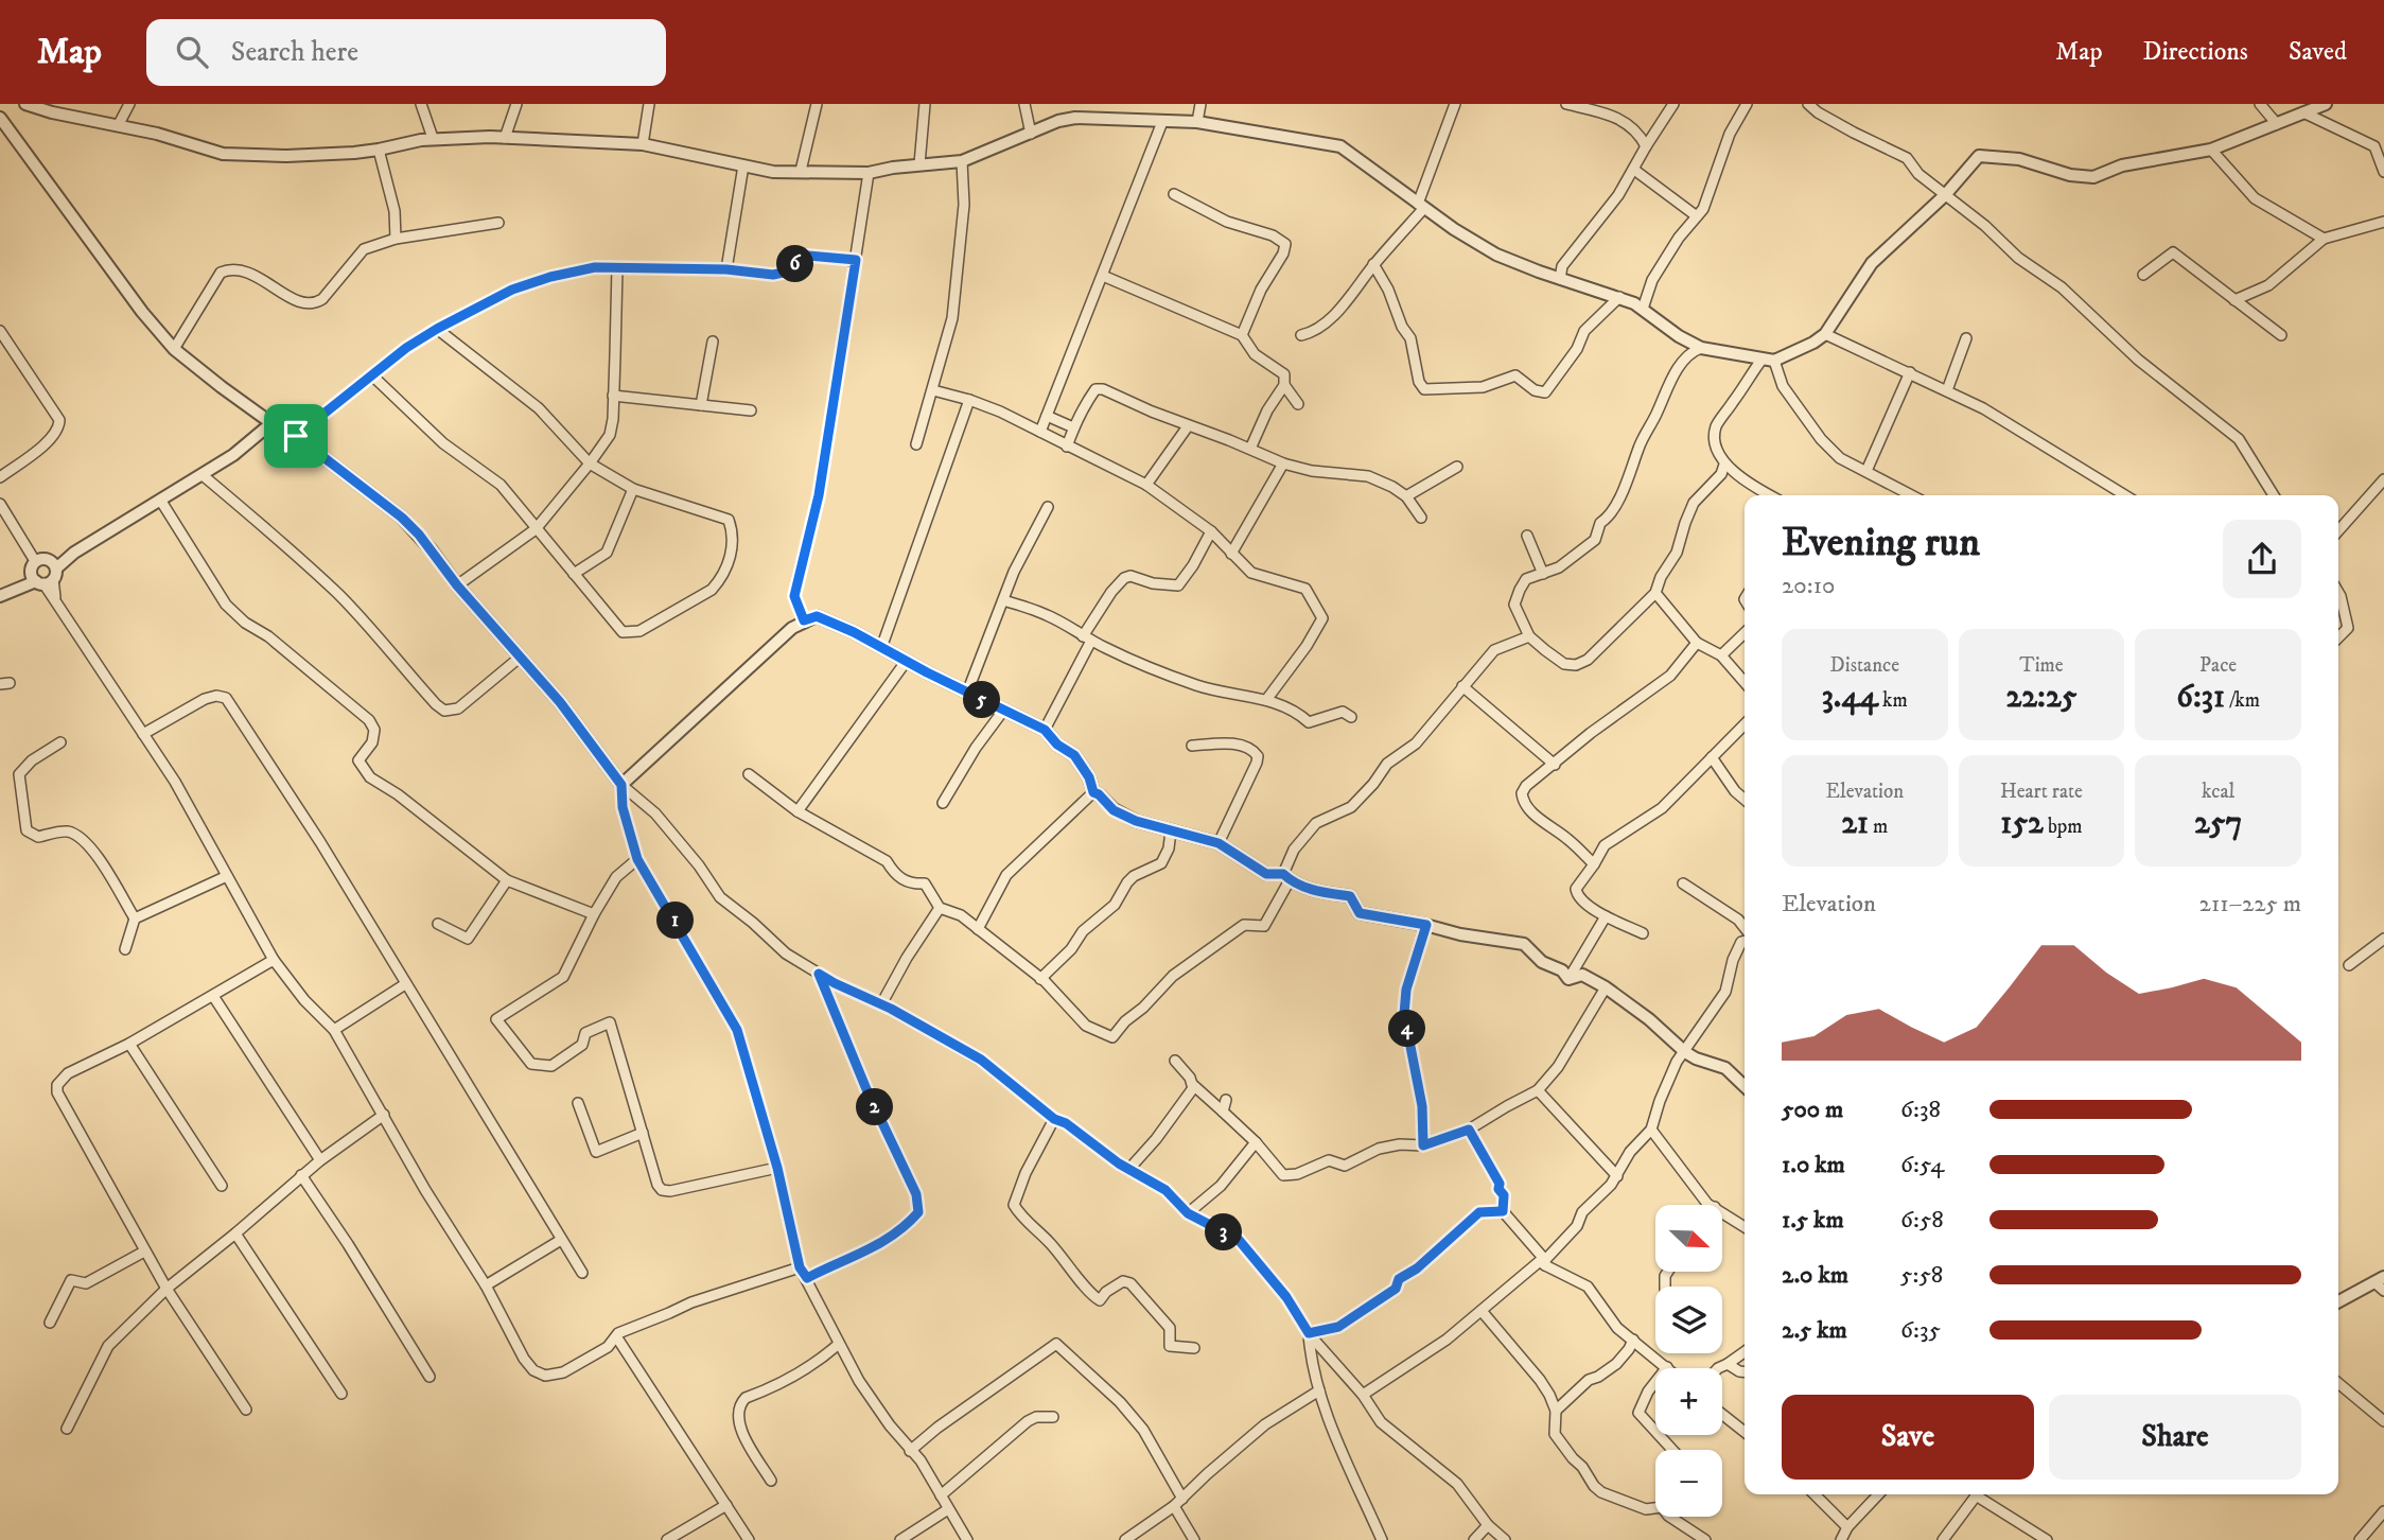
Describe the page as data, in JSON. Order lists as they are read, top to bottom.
{
  "north": "bottom right",
  "page": {
    "header": "Map",
    "search": "Search here",
    "nav": ["Map", "Directions", "Saved"],
    "pins": [
      "6",
      "5",
      "1",
      "4",
      "2",
      "3"
    ],
    "heading": ["Evening run", "20:10"],
    "stats": [
      ["Distance", "3.44 km"],
      ["Time", "22:25"],
      ["Pace", "6:31 /km"],
      ["Elevation", "21 m"],
      ["Heart rate", "152 bpm"],
      ["kcal", "257"]
    ],
    "chart": ["Elevation", "211–225 m"],
    "list": [
      {
        "name": "500 m",
        "note": "6:38"
      },
      {
        "name": "1.0 km",
        "note": "6:54"
      },
      {
        "name": "1.5 km",
        "note": "6:58"
      },
      {
        "name": "2.0 km",
        "note": "5:58"
      },
      {
        "name": "2.5 km",
        "note": "6:35"
      }
    ],
    "map_buttons": ["+", "−"],
    "buttons": ["Save", "Share"]
  }
}
